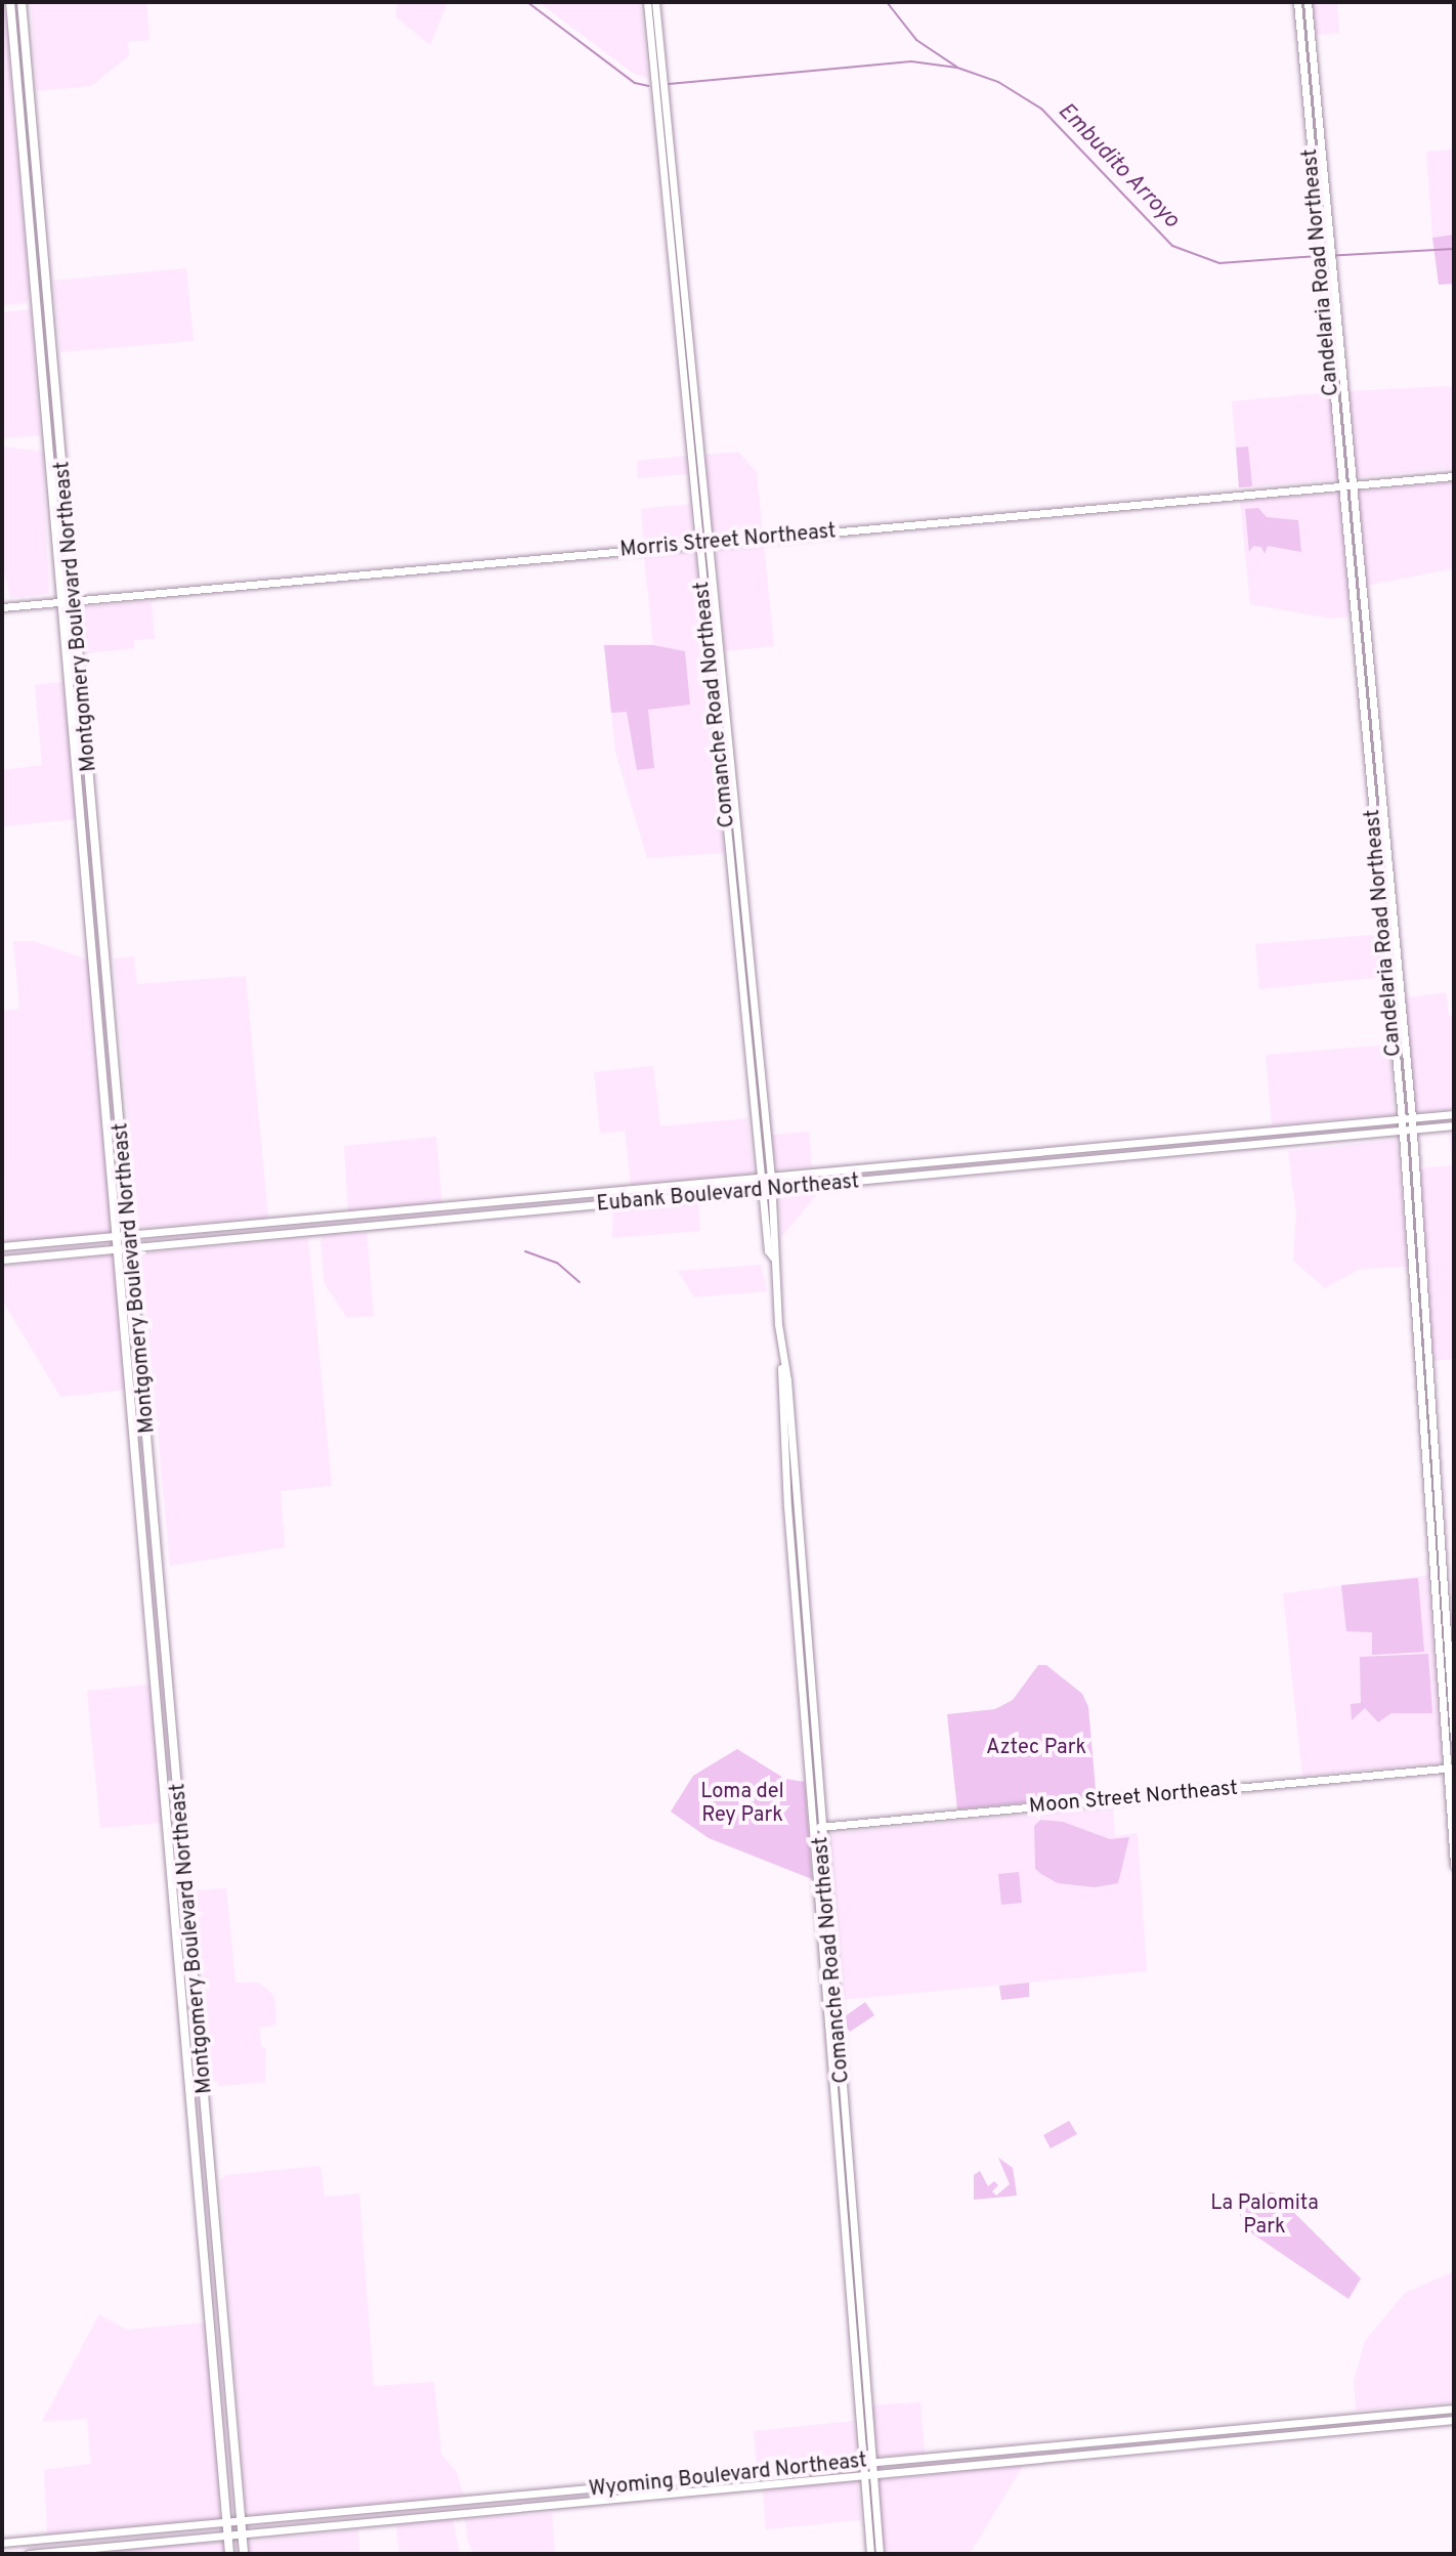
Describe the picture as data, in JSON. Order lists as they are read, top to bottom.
{
  "streets": {
    "main road": [
      "Candelaria Road Northeast",
      "Morris Street Northeast",
      "Montgomery Boulevard Northeast",
      "Comanche Road Northeast",
      "Eubank Boulevard Northeast",
      "Moon Street Northeast",
      "Wyoming Boulevard Northeast"
    ]
  },
  "crossings": [
    ["Candelaria Road Northeast", "Morris Street Northeast"],
    ["Candelaria Road Northeast", "Eubank Boulevard Northeast"],
    ["Candelaria Road Northeast", "Moon Street Northeast"],
    ["Morris Street Northeast", "Montgomery Boulevard Northeast"],
    ["Morris Street Northeast", "Comanche Road Northeast"],
    ["Montgomery Boulevard Northeast", "Eubank Boulevard Northeast"],
    ["Montgomery Boulevard Northeast", "Wyoming Boulevard Northeast"],
    ["Comanche Road Northeast", "Eubank Boulevard Northeast"],
    ["Comanche Road Northeast", "Moon Street Northeast"],
    ["Comanche Road Northeast", "Wyoming Boulevard Northeast"]
  ],
  "water": ["Embudito Arroyo"],
  "parks": ["Aztec Park", "Loma del Rey Park", "La Palomita Park"]
}
